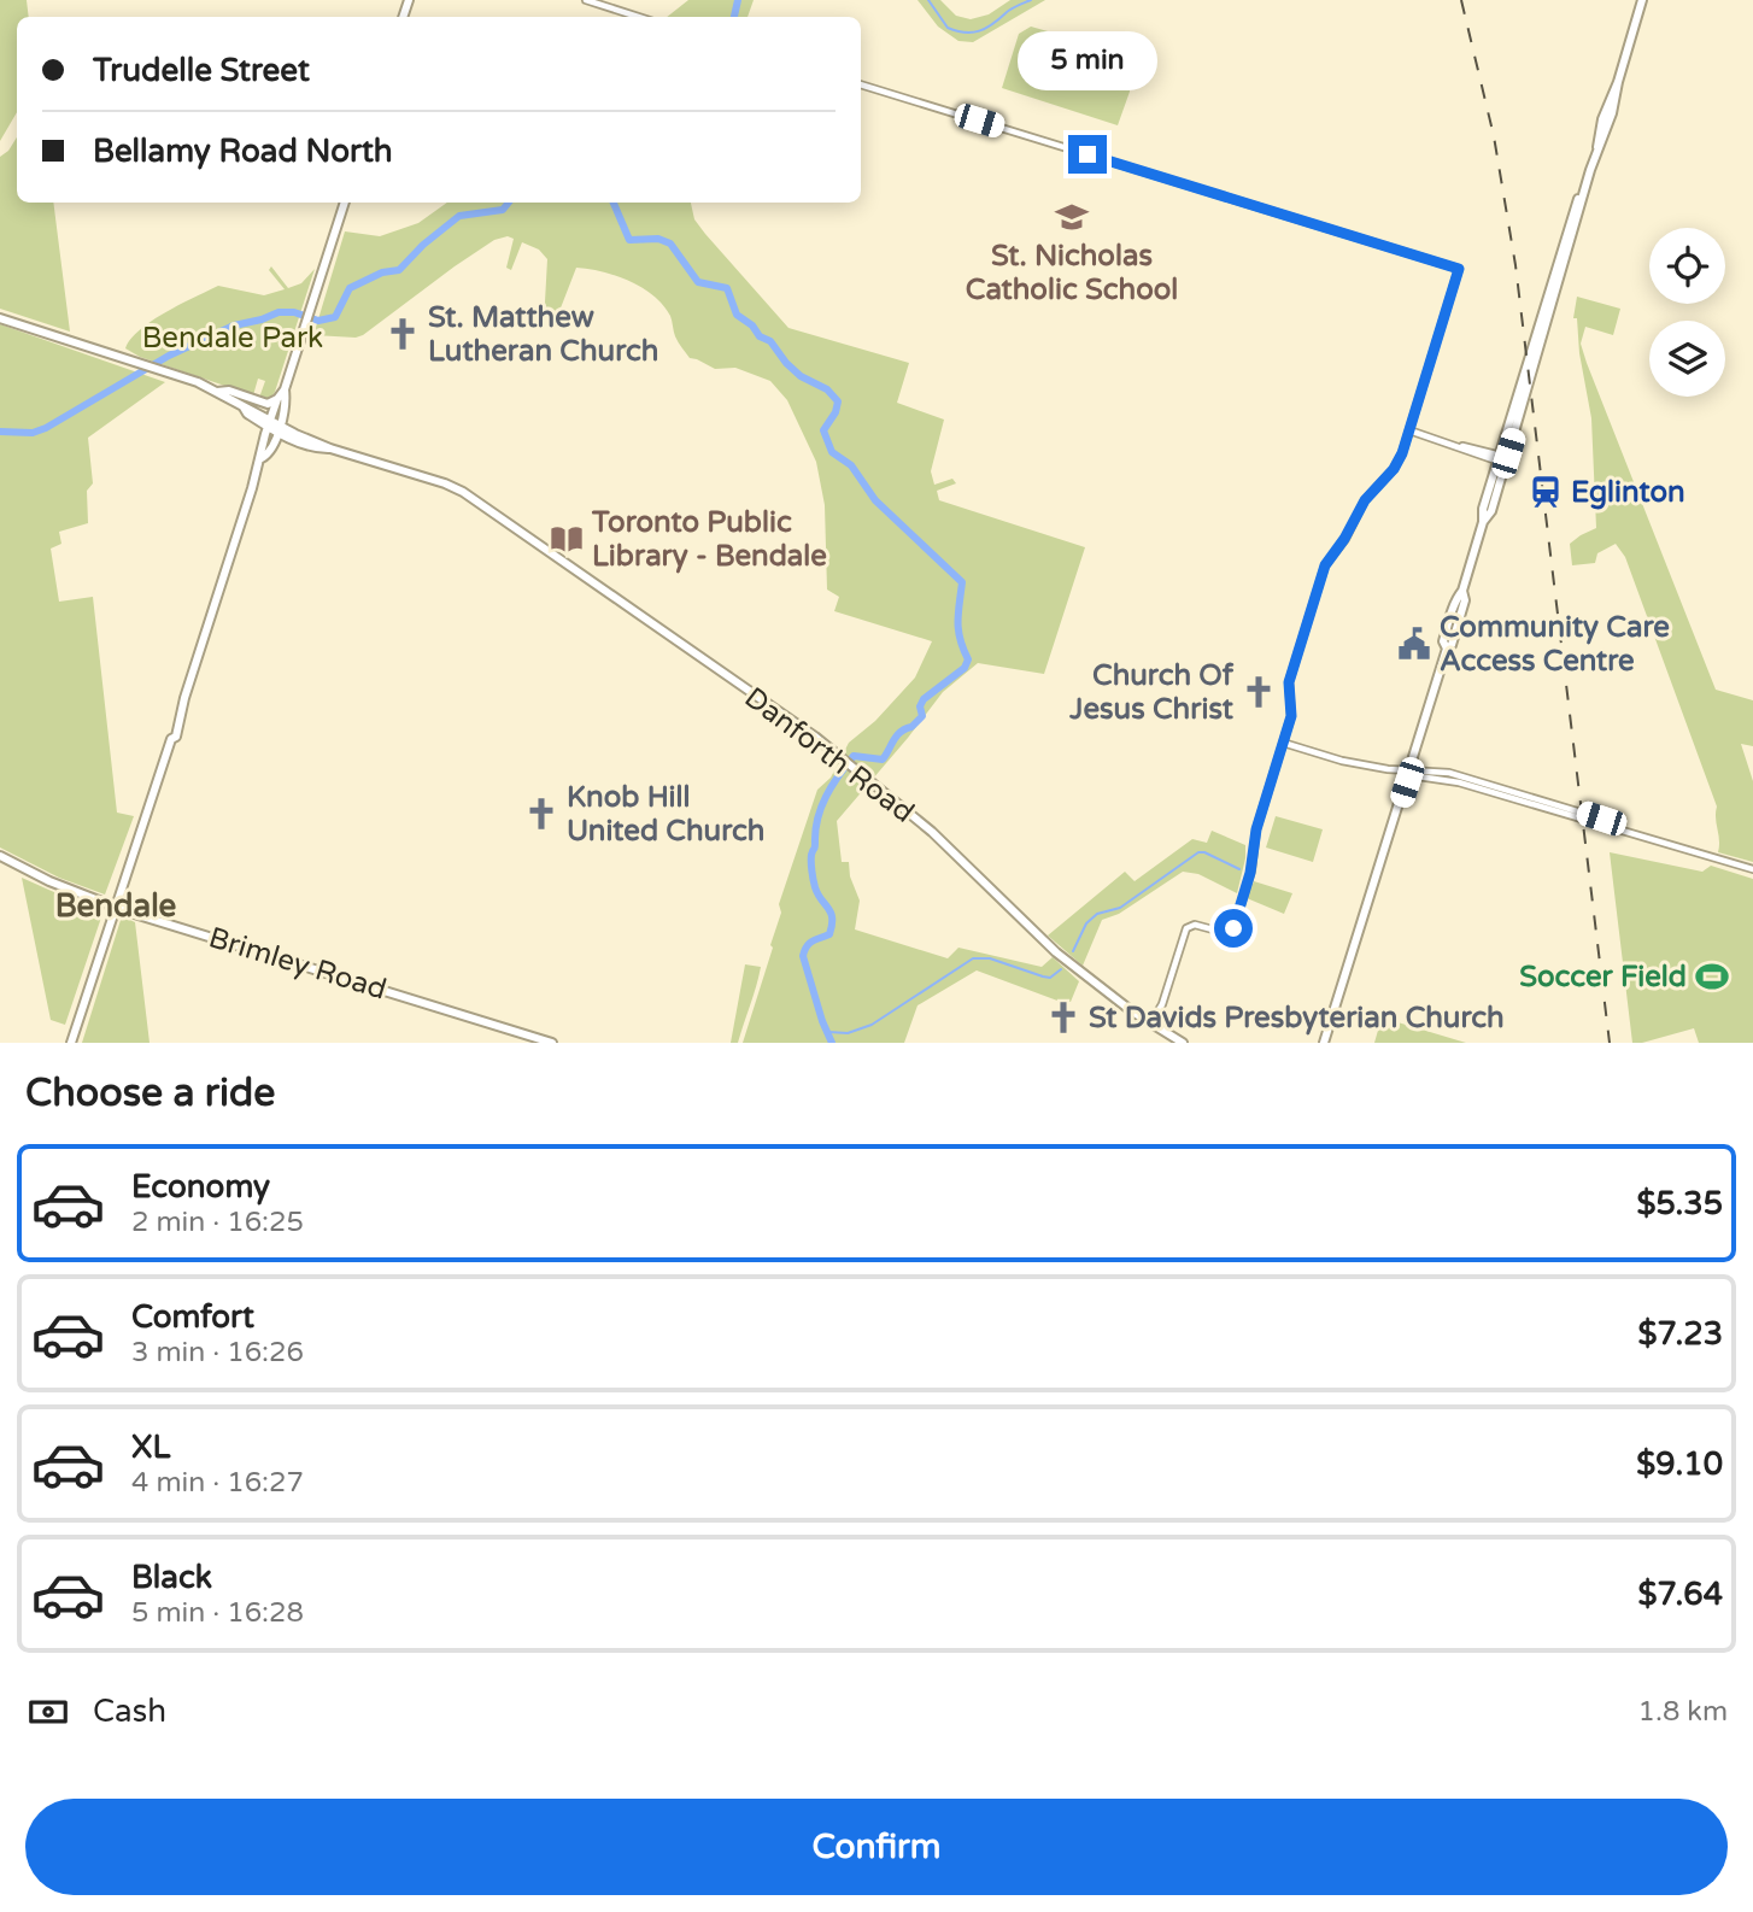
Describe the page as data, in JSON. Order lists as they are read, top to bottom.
{
  "streets": {
    "main road": ["Danforth Road", "Brimley Road"]
  },
  "districts": ["Bendale"],
  "parks": ["Bendale Park"],
  "places": {
    "school or university": ["St. Nicholas Catholic School"],
    "church": [
      "St. Matthew Lutheran Church",
      "Church Of Jesus Christ",
      "Knob Hill United Church",
      "St Davids Presbyterian Church"
    ],
    "station": ["Eglinton"],
    "library": ["Toronto Public Library - Bendale"],
    "public building": ["Community Care Access Centre"],
    "sports": ["Soccer Field"]
  },
  "page": {
    "banner": ["Trudelle Street", "Bellamy Road North"],
    "bubble": "5 min",
    "heading": "Choose a ride",
    "list": [
      {
        "name": "Economy",
        "note": "2 min · 16:25",
        "value": "$5.35"
      },
      {
        "name": "Comfort",
        "note": "3 min · 16:26",
        "value": "$7.23"
      },
      {
        "name": "XL",
        "note": "4 min · 16:27",
        "value": "$9.10"
      },
      {
        "name": "Black",
        "note": "5 min · 16:28",
        "value": "$7.64"
      }
    ],
    "pay": ["Cash", "1.8 km"],
    "buttons": "Confirm"
  }
}
